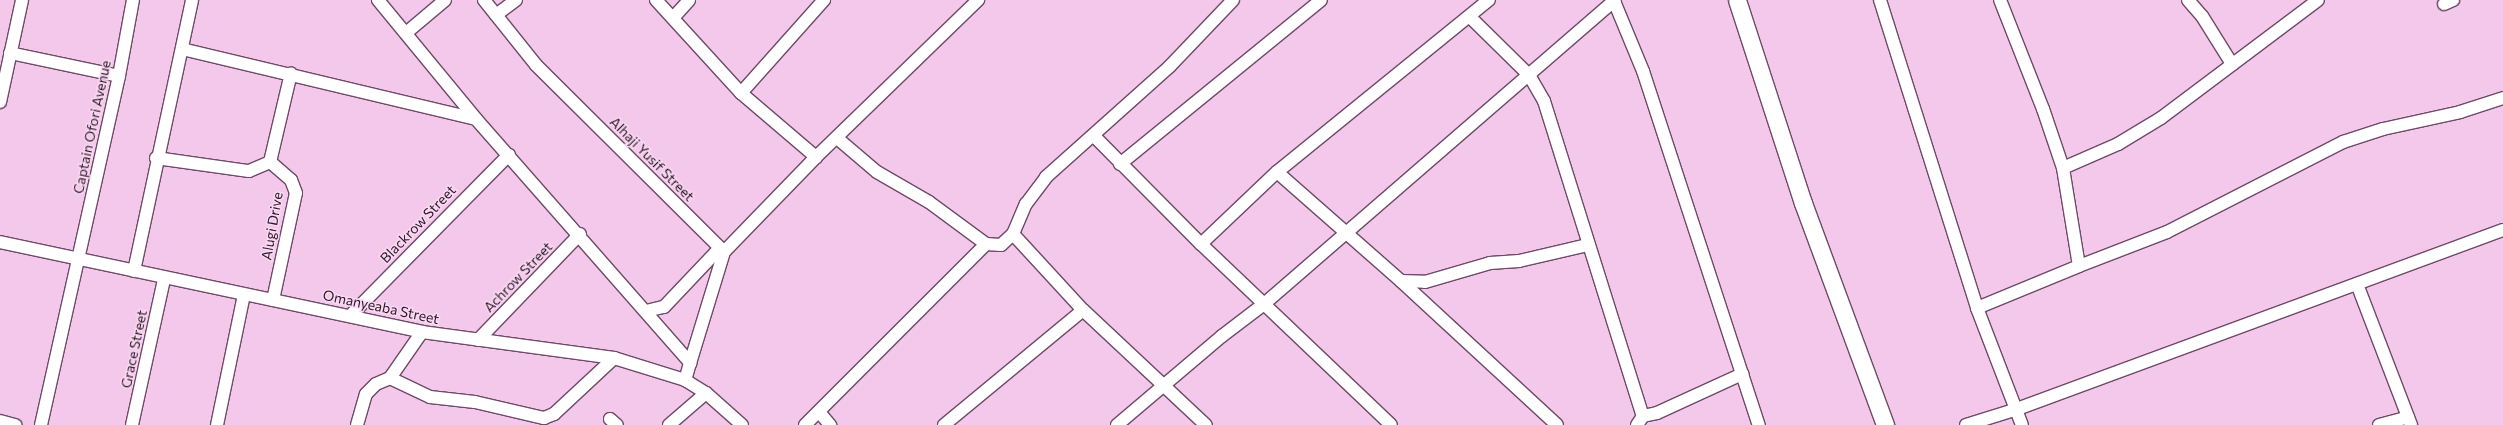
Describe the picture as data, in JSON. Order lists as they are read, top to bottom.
{
  "streets": {
    "street": [
      "Captain Ofori Avenue",
      "Alhaji Yusif Street",
      "Blackrow Street",
      "Alugi Drive",
      "Achrow Street",
      "Omanyeaba Street",
      "Grace Street"
    ]
  },
  "crossings": [
    ["Captain Ofori Avenue", "Omanyeaba Street"],
    ["Blackrow Street", "Omanyeaba Street"],
    ["Alugi Drive", "Omanyeaba Street"],
    ["Achrow Street", "Omanyeaba Street"],
    ["Omanyeaba Street", "Grace Street"]
  ]
}
